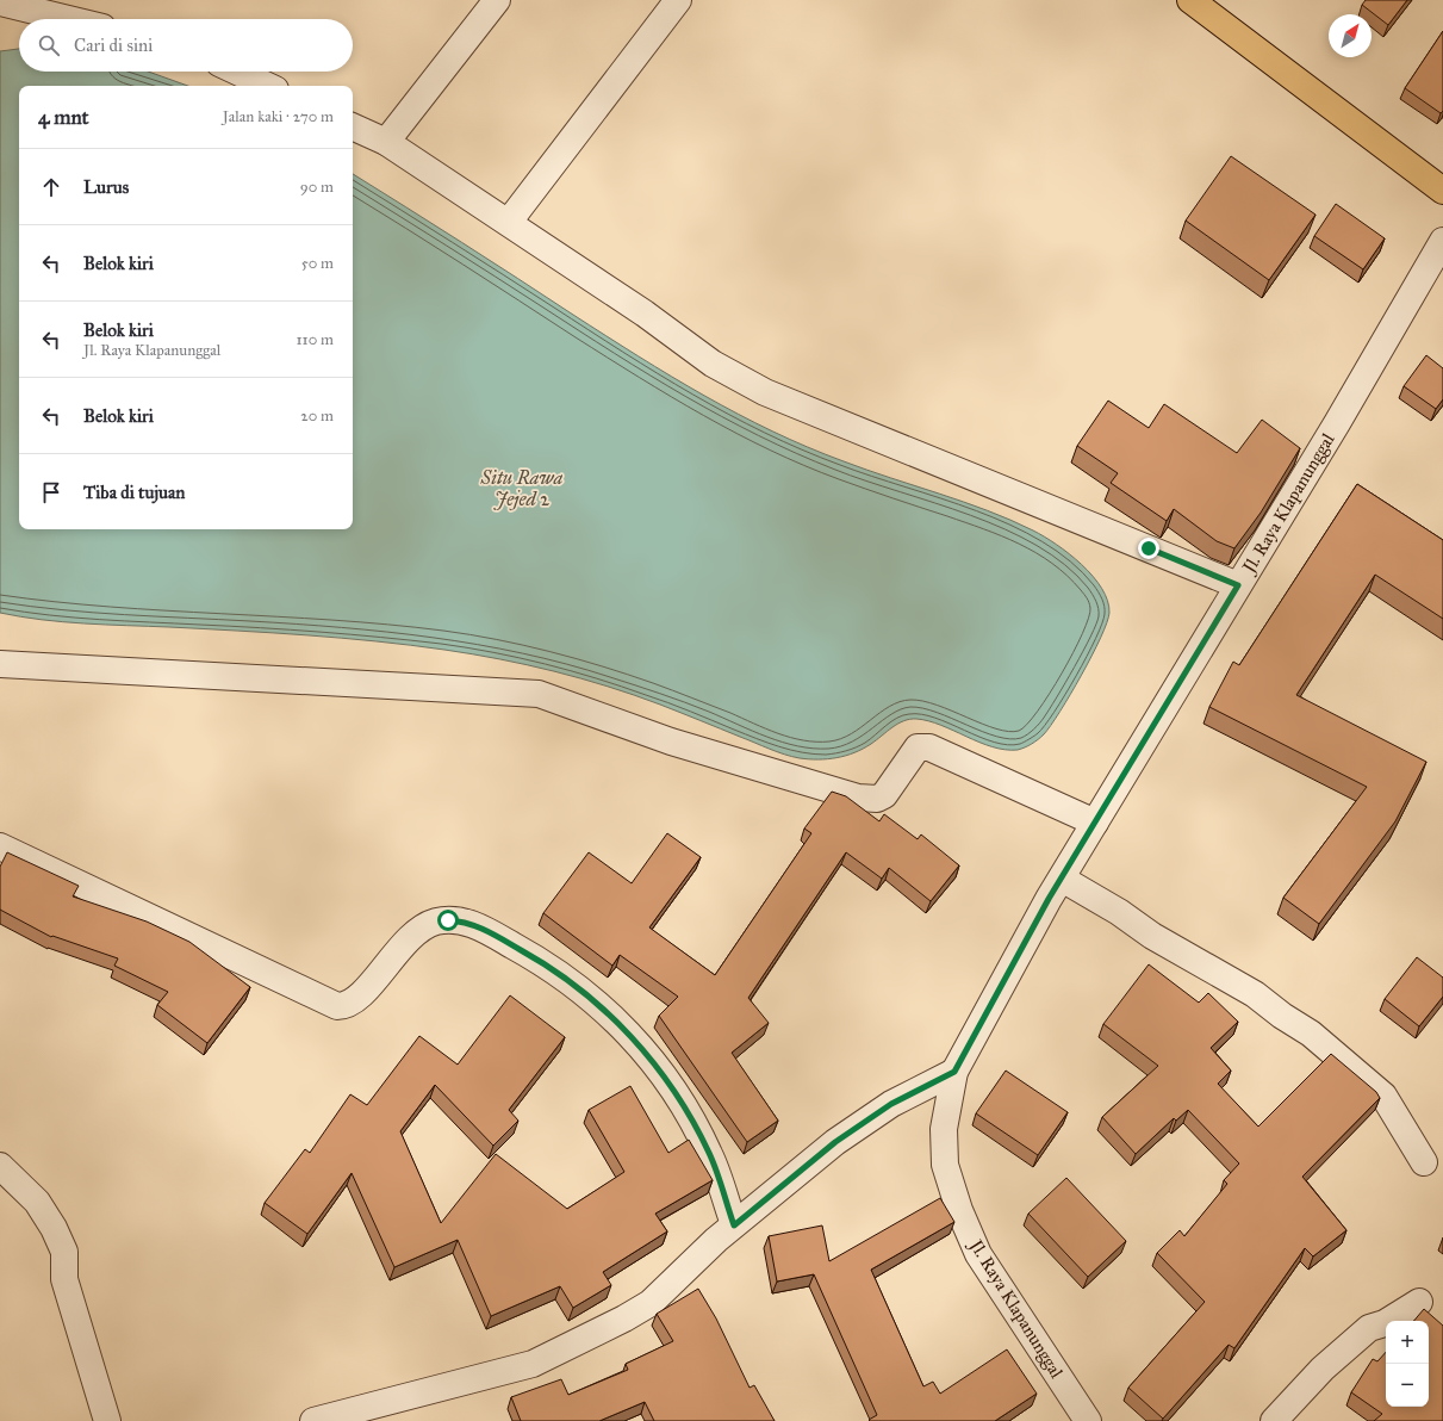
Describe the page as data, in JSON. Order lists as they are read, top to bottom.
{
  "streets": {
    "street": ["Jl. Raya Klapanunggal"]
  },
  "water": ["Situ Rawa Jejed 2"],
  "north": "top right",
  "page": {
    "search": "Cari di sini",
    "heading": ["4 mnt", "Jalan kaki · 270 m"],
    "list": [
      ["Lurus", "90 m"],
      ["Belok kiri", "50 m"],
      ["Belok kiri", "Jl. Raya Klapanunggal", "110 m"],
      ["Belok kiri", "20 m"],
      "Tiba di tujuan"
    ],
    "map_buttons": ["+", "−"]
  }
}
